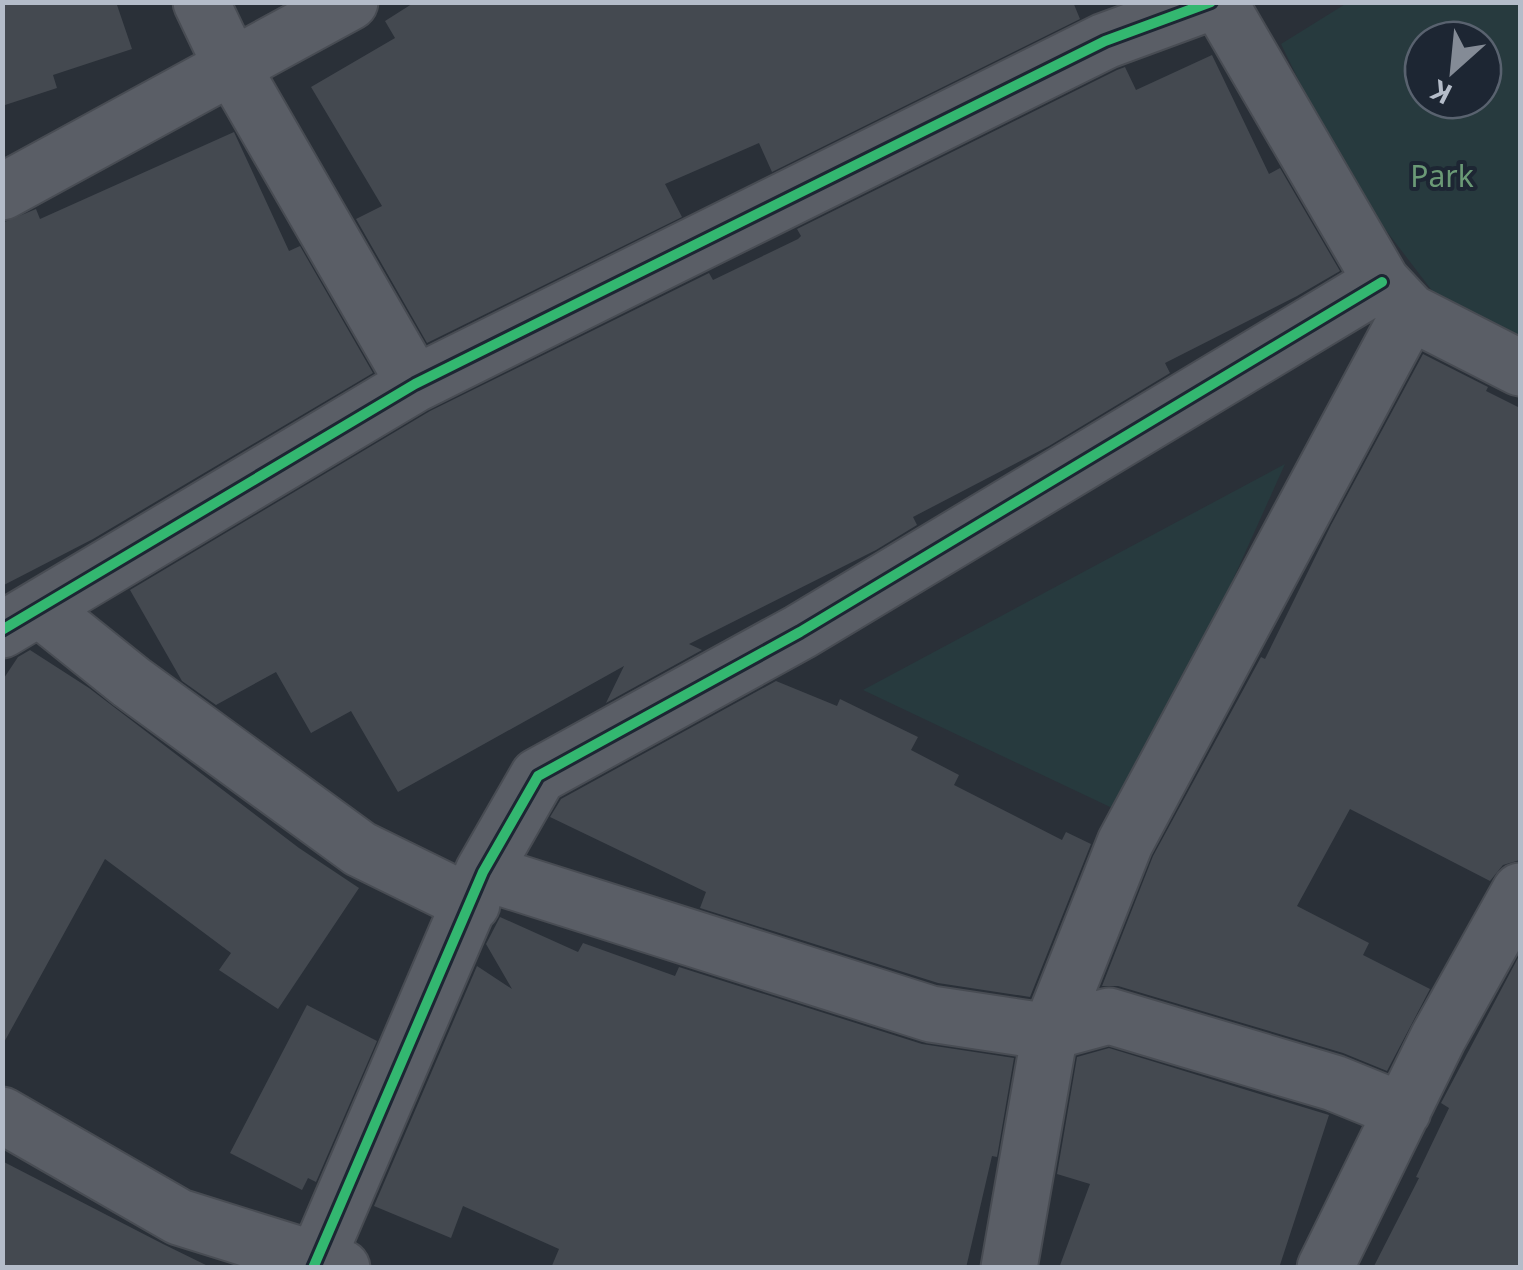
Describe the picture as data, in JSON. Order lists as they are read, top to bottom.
{
  "parks": ["Park"],
  "north": "bottom left"
}
